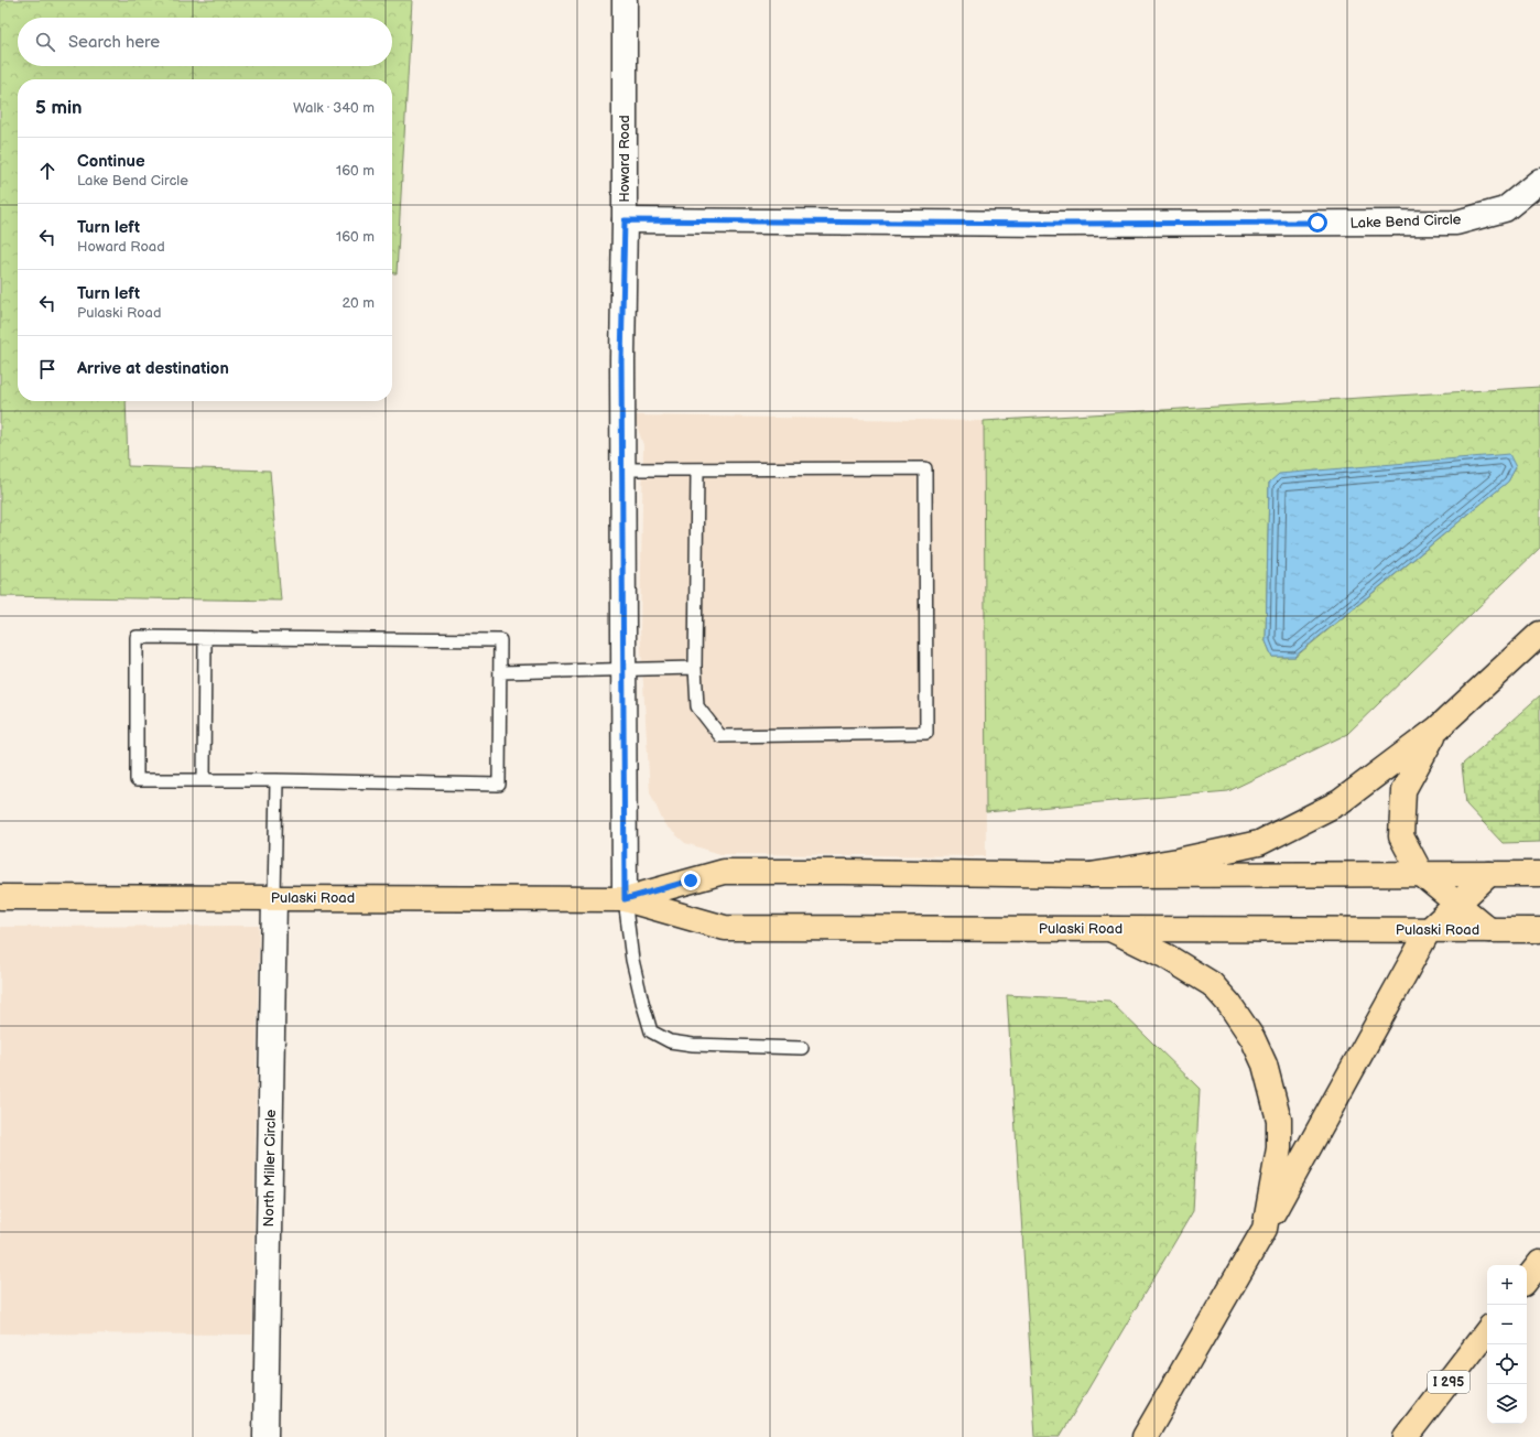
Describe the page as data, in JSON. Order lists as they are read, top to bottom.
{
  "streets": {
    "main road": ["Pulaski Road", "I 295"],
    "street": ["Howard Road", "Lake Bend Circle", "North Miller Circle"]
  },
  "crossings": [
    ["Howard Road", "Lake Bend Circle"],
    ["Howard Road", "Pulaski Road"],
    ["Pulaski Road", "North Miller Circle"]
  ],
  "page": {
    "search": "Search here",
    "heading": ["5 min", "Walk · 340 m"],
    "list": [
      ["Continue", "Lake Bend Circle", "160 m"],
      ["Turn left", "Howard Road", "160 m"],
      ["Turn left", "Pulaski Road", "20 m"],
      "Arrive at destination"
    ],
    "map_buttons": ["+", "−"]
  }
}
